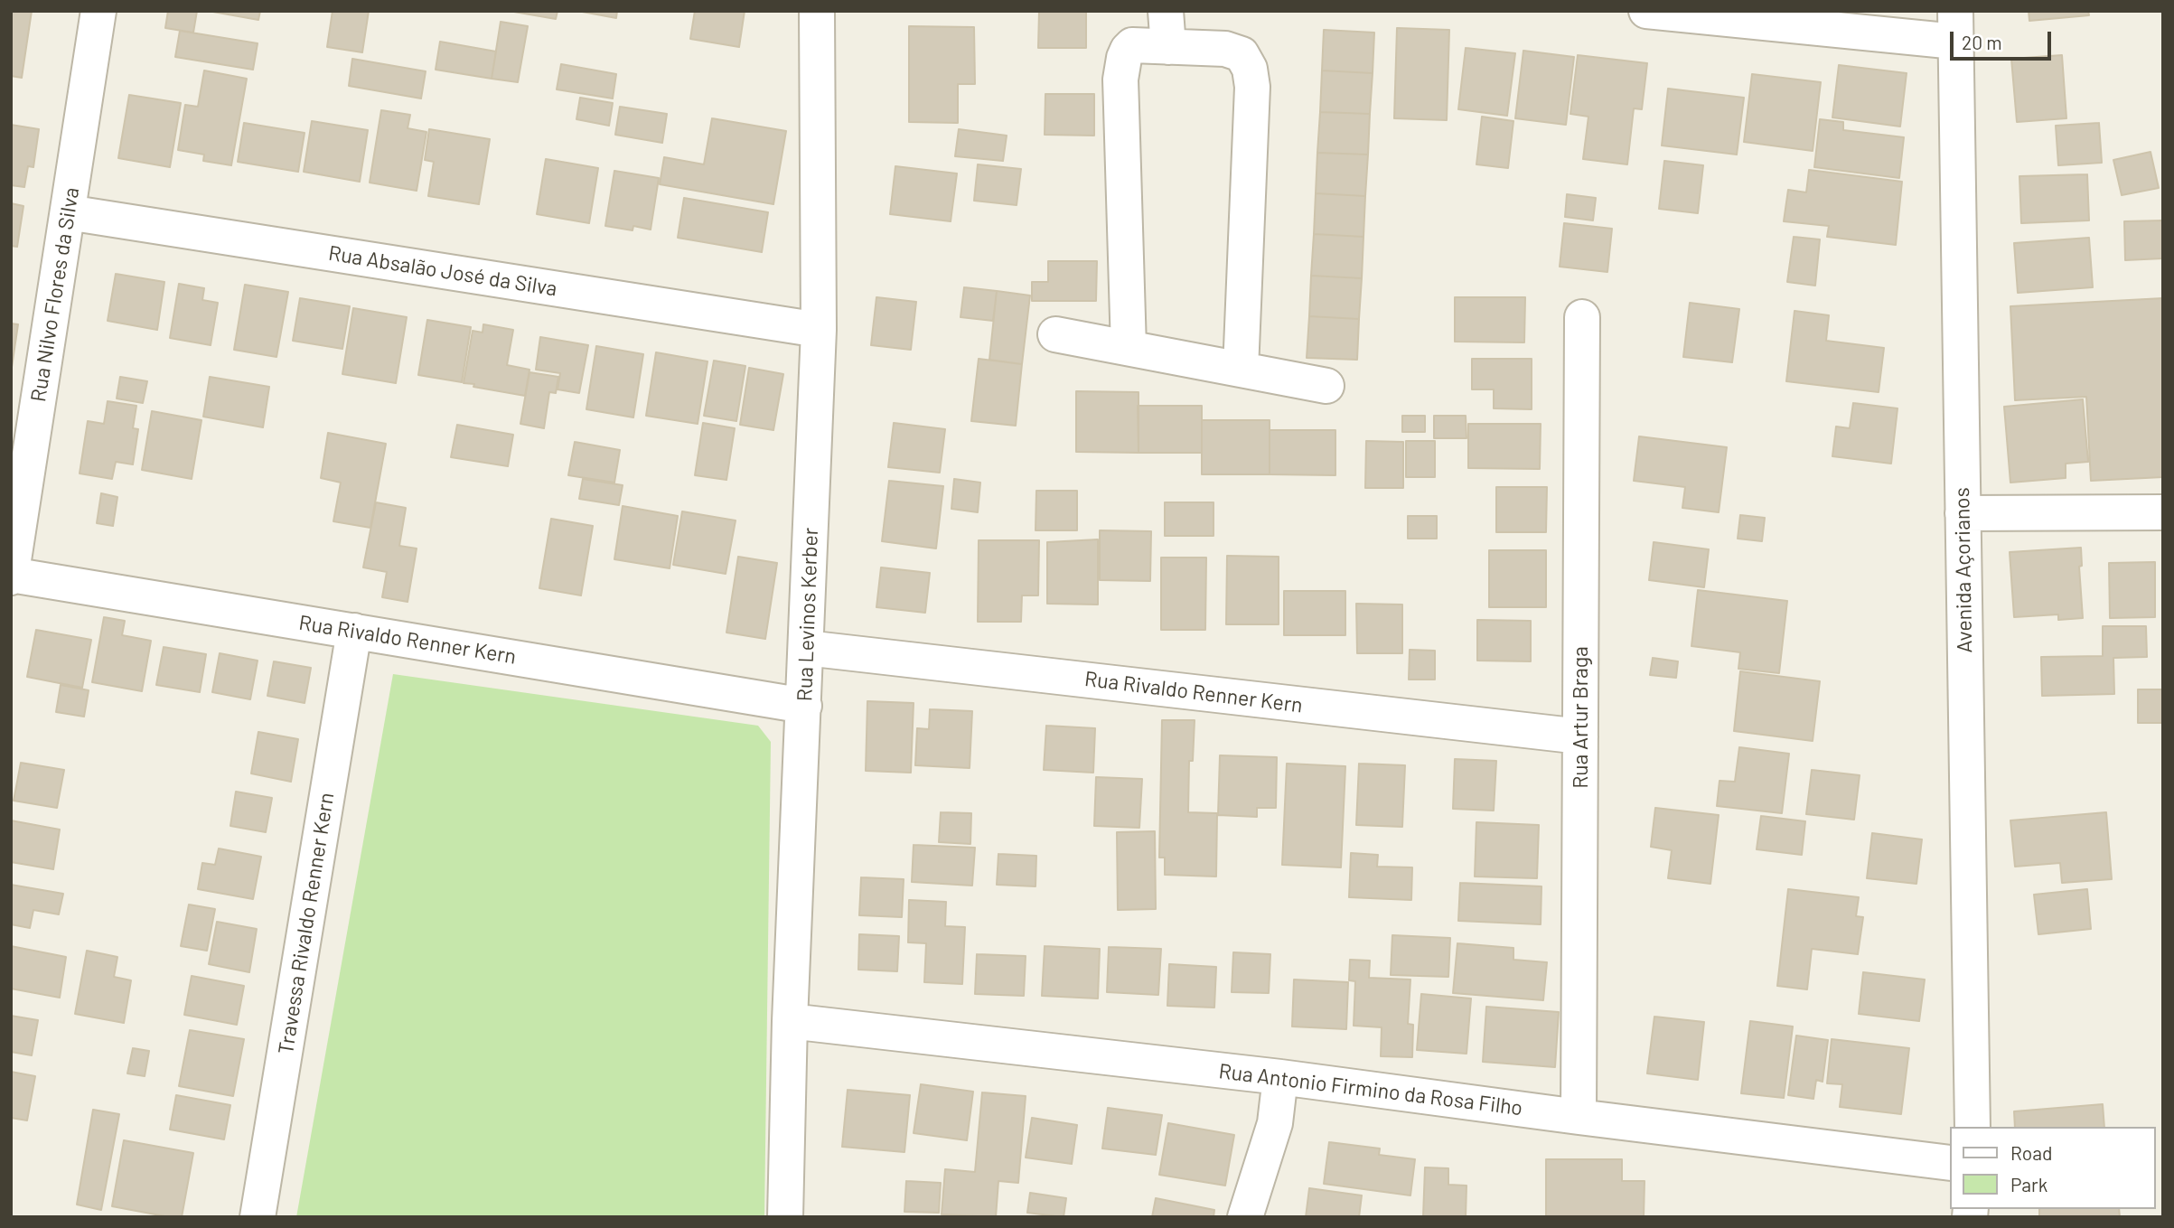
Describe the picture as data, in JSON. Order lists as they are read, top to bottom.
{
  "streets": {
    "street": [
      "Rua Absalão José da Silva",
      "Rua Nilvo Flores da Silva",
      "Avenida Açorianos",
      "Rua Levinos Kerber",
      "Rua Rivaldo Renner Kern",
      "Rua Artur Braga",
      "Travessa Rivaldo Renner Kern",
      "Rua Antonio Firmino da Rosa Filho"
    ]
  },
  "crossings": [
    ["Rua Absalão José da Silva", "Rua Nilvo Flores da Silva"],
    ["Rua Absalão José da Silva", "Rua Levinos Kerber"],
    ["Rua Nilvo Flores da Silva", "Rua Rivaldo Renner Kern"],
    ["Rua Levinos Kerber", "Rua Rivaldo Renner Kern"],
    ["Rua Levinos Kerber", "Rua Antonio Firmino da Rosa Filho"],
    ["Rua Rivaldo Renner Kern", "Rua Artur Braga"],
    ["Rua Rivaldo Renner Kern", "Travessa Rivaldo Renner Kern"],
    ["Rua Artur Braga", "Rua Antonio Firmino da Rosa Filho"]
  ],
  "legend": ["Road", "Park"],
  "scale_bar": "20 m"
}
